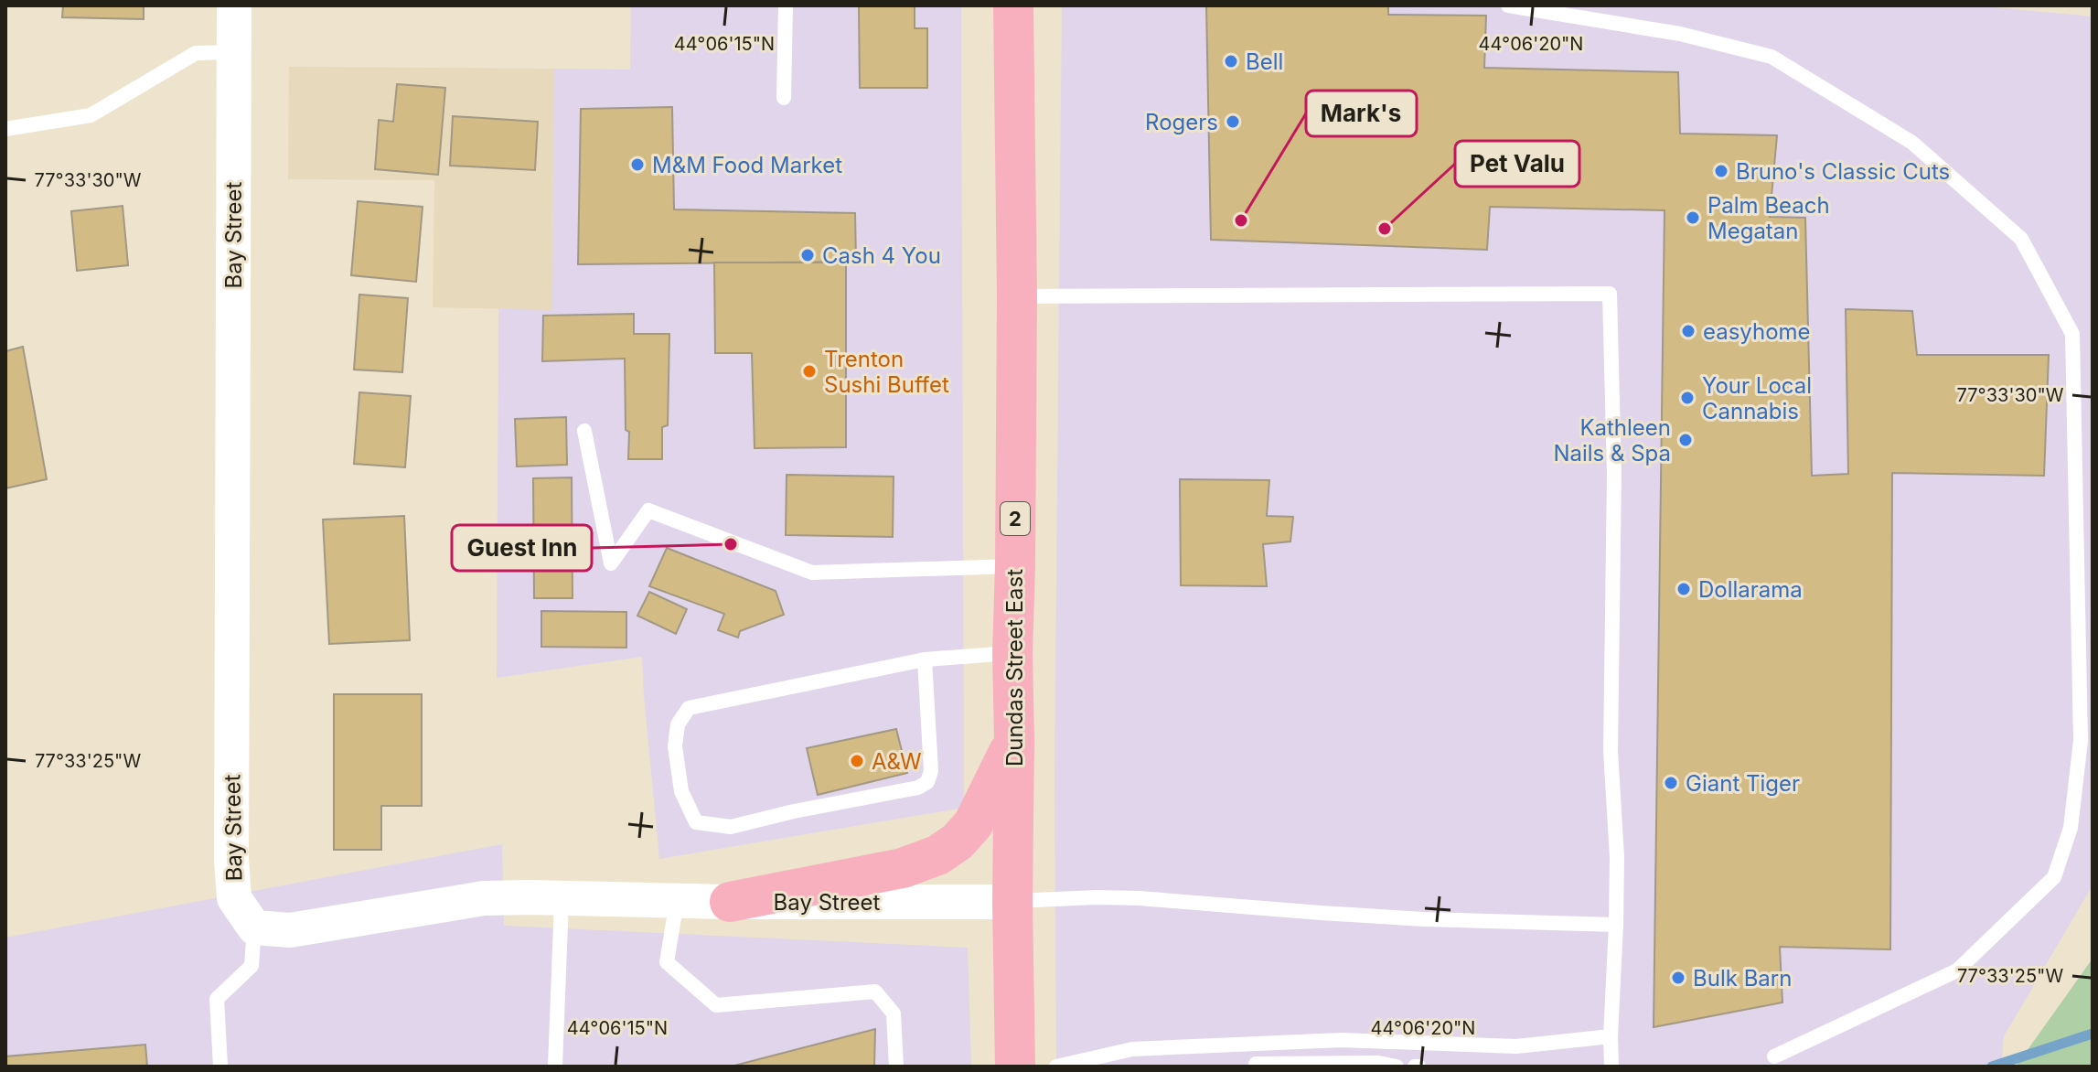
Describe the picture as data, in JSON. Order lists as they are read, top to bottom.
{
  "streets": {
    "main road": ["2", "Dundas Street East"],
    "street": ["Bay Street"]
  },
  "crossings": [
    ["Bay Street", "Dundas Street East"]
  ],
  "places": [
    "Bell",
    "Rogers",
    "M&M Food Market",
    "Bruno's Classic Cuts",
    "Palm Beach Megatan",
    "Mark's",
    "Pet Valu",
    "Cash 4 You",
    "easyhome",
    "Trenton Sushi Buffet",
    "Your Local Cannabis",
    "Kathleen Nails & Spa",
    "Guest Inn",
    "Dollarama",
    "A&W",
    "Giant Tiger",
    "Bulk Barn"
  ],
  "coordinates": [
    "44°06'15\"N",
    "44°06'20\"N",
    "77°33'30\"W",
    "77°33'25\"W"
  ]
}
